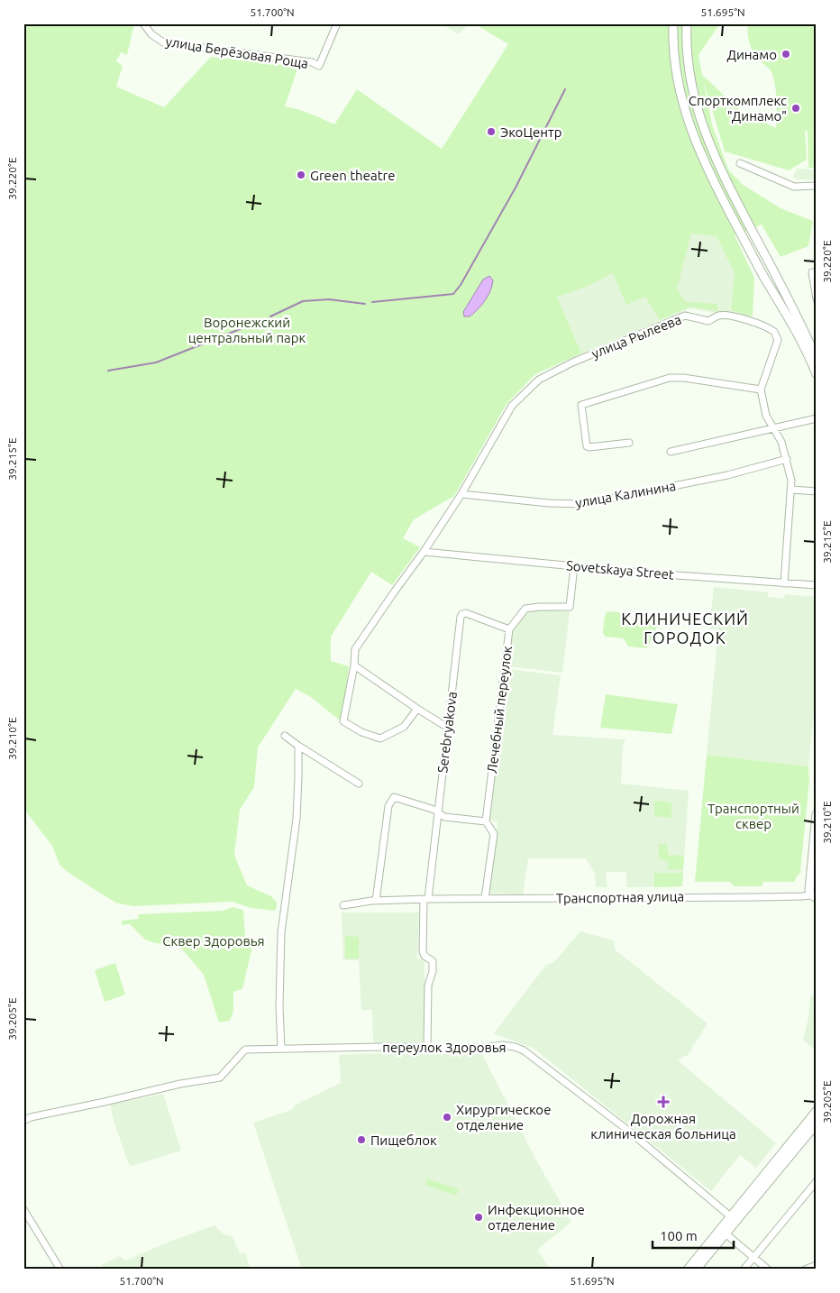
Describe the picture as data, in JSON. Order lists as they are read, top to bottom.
{
  "streets": {
    "street": [
      "улица Берёзовая Роща",
      "улица Рылеева",
      "улица Калинина",
      "Sovetskaya Street",
      "Лечебный переулок",
      "Serebryakova",
      "Транспортная улица",
      "переулок Здоровья"
    ]
  },
  "crossings": [
    ["улица Рылеева", "улица Калинина"],
    ["улица Рылеева", "Sovetskaya Street"],
    ["Sovetskaya Street", "Лечебный переулок"],
    ["Лечебный переулок", "Serebryakova"],
    ["Лечебный переулок", "Транспортная улица"],
    ["Serebryakova", "Транспортная улица"],
    ["Serebryakova", "переулок Здоровья"]
  ],
  "districts": ["КЛИНИЧЕСКИЙ ГОРОДОК"],
  "parks": ["Воронежский центральный парк", "Транспортный сквер", "Сквер Здоровья"],
  "places": {
    "other": [
      "Динамо",
      "Спорткомплекс \"Динамо\"",
      "ЭкоЦентр",
      "Green theatre",
      "Хирургическое отделение",
      "Пищеблок",
      "Инфекционное отделение"
    ],
    "health": ["Дорожная клиническая больница"]
  },
  "scale_bar": "100 m",
  "coordinates": [
    "51.700°N",
    "51.695°N",
    "39.220°E",
    "39.215°E",
    "39.210°E",
    "39.205°E"
  ]
}
